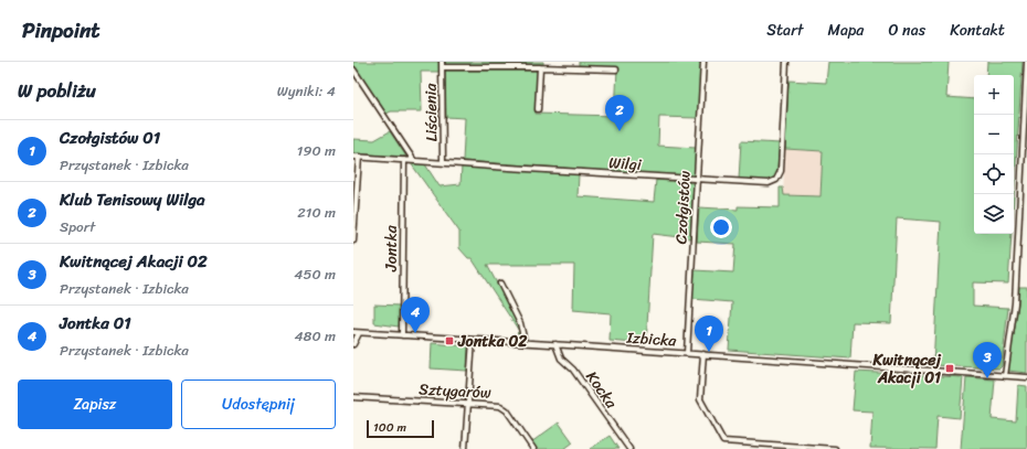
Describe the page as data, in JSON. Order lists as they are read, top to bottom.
{
  "streets": {
    "street": [
      "Liścienia",
      "Wilgi",
      "Czołgistów",
      "Jontka",
      "Izbicka",
      "Kocka",
      "Sztygarów"
    ]
  },
  "crossings": [
    ["Liścienia", "Wilgi"],
    ["Wilgi", "Czołgistów"],
    ["Wilgi", "Jontka"],
    ["Czołgistów", "Izbicka"],
    ["Jontka", "Izbicka"],
    ["Izbicka", "Kocka"]
  ],
  "places": {
    "transit": ["Jontka 02", "Kwitnącej Akacji 01"]
  },
  "scale_bar": "100 m",
  "page": {
    "header": "Pinpoint",
    "nav": [
      "Start",
      "Mapa",
      "O nas",
      "Kontakt"
    ],
    "heading": ["W pobliżu", "Wyniki: 4"],
    "map_buttons": ["+", "−"],
    "pins": [
      "2",
      "4",
      "1",
      "3"
    ],
    "list": [
      {
        "mark": "1",
        "name": "Czołgistów 01",
        "note": "Przystanek · Izbicka",
        "value": "190 m"
      },
      {
        "mark": "2",
        "name": "Klub Tenisowy Wilga",
        "note": "Sport",
        "value": "210 m"
      },
      {
        "mark": "3",
        "name": "Kwitnącej Akacji 02",
        "note": "Przystanek · Izbicka",
        "value": "450 m"
      },
      {
        "mark": "4",
        "name": "Jontka 01",
        "note": "Przystanek · Izbicka",
        "value": "480 m"
      }
    ],
    "buttons": ["Zapisz", "Udostępnij"],
    "scale": "100 m"
  }
}
